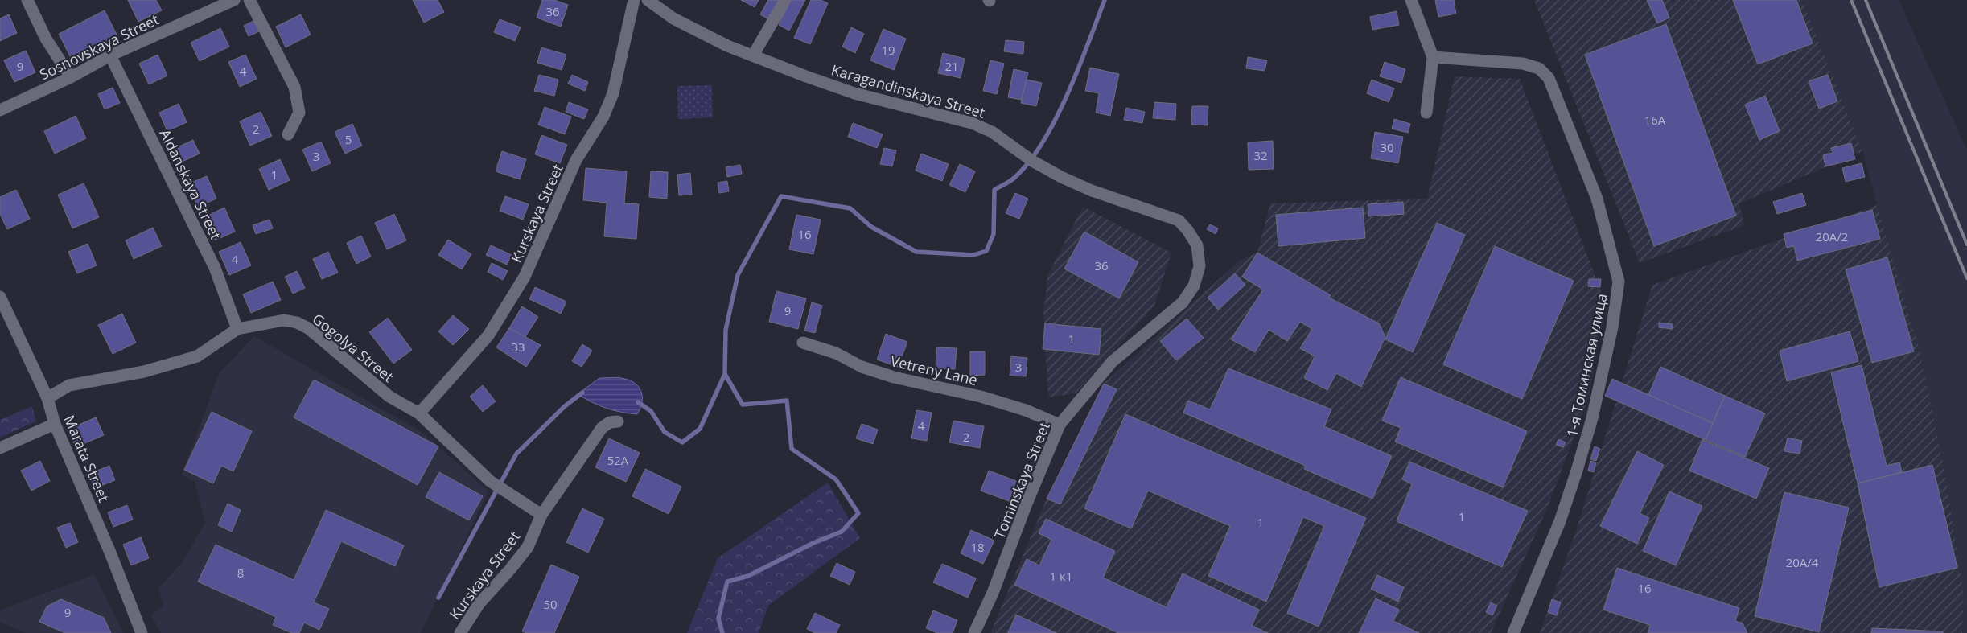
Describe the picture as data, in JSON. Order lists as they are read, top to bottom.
{
  "streets": {
    "street": [
      "Sosnovskaya Street",
      "Karagandinskaya Street",
      "Aldanskaya Street",
      "Kurskaya Street",
      "Gogolya Street",
      "1-я Томинская улица",
      "Vetreny Lane",
      "Marata Street",
      "Tominskaya Street"
    ]
  },
  "crossings": [
    ["Sosnovskaya Street", "Aldanskaya Street"],
    ["Karagandinskaya Street", "Tominskaya Street"],
    ["Aldanskaya Street", "Gogolya Street"],
    ["Kurskaya Street", "Gogolya Street"],
    ["Gogolya Street", "Marata Street"],
    ["Vetreny Lane", "Tominskaya Street"]
  ],
  "house_numbers": [
    "36",
    "19",
    "9",
    "21",
    "4",
    "16А",
    "2",
    "5",
    "30",
    "32",
    "3",
    "1",
    "16",
    "20А/2",
    "4",
    "36",
    "9",
    "1",
    "33",
    "3",
    "4",
    "2",
    "52А",
    "1",
    "1",
    "18",
    "20А/4",
    "8",
    "1 к1",
    "16",
    "50",
    "9"
  ]
}
